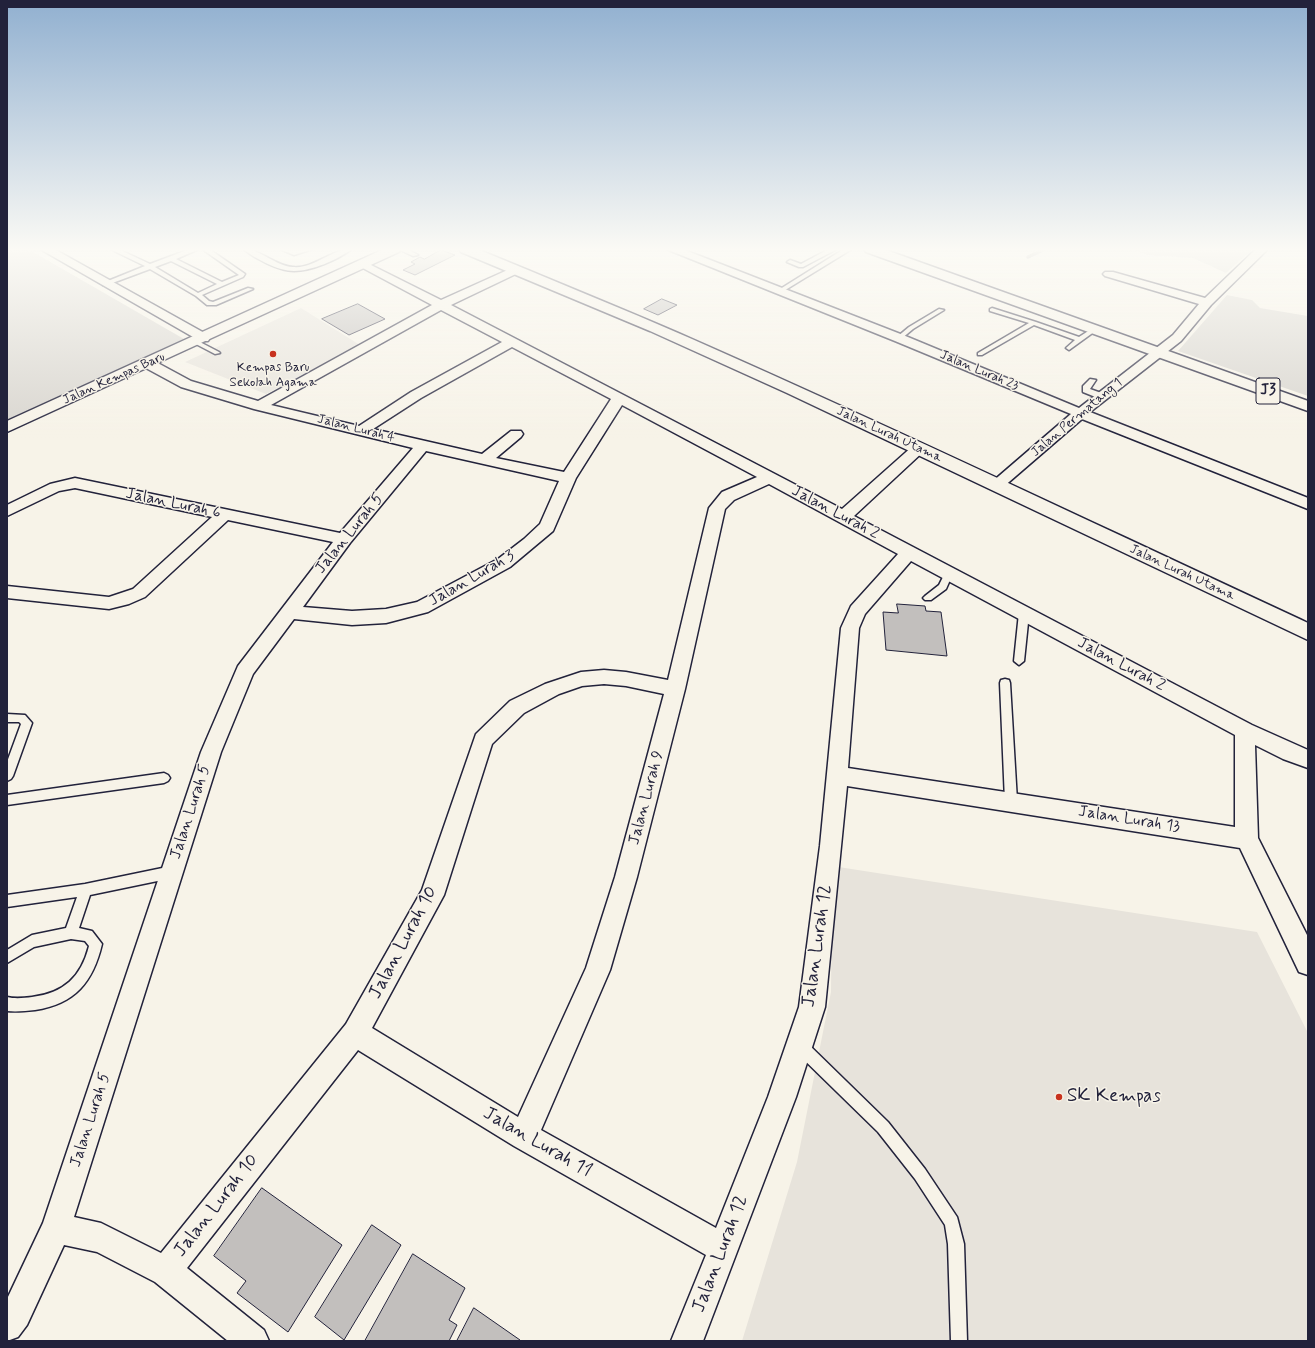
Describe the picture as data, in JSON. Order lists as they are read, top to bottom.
{
  "streets": {
    "main road": ["Jalan Kempas Baru", "J3", "Jalan Lurah Utama"],
    "street": [
      "Jalan Lurah 23",
      "Jalan Permatang 1",
      "Jalan Lurah 4",
      "Jalan Lurah 6",
      "Jalan Lurah 2",
      "Jalan Lurah 5",
      "Jalan Lurah 3",
      "Jalan Lurah 9",
      "Jalan Lurah 13",
      "Jalan Lurah 10",
      "Jalan Lurah 12",
      "Jalan Lurah 11"
    ]
  },
  "crossings": [
    ["Jalan Lurah 23", "Jalan Permatang 1"],
    ["Jalan Kempas Baru", "Jalan Lurah 4"],
    ["J3", "Jalan Permatang 1"],
    ["Jalan Permatang 1", "Jalan Lurah Utama"],
    ["Jalan Lurah 4", "Jalan Lurah 5"],
    ["Jalan Lurah 4", "Jalan Lurah 3"],
    ["Jalan Lurah 6", "Jalan Lurah 5"],
    ["Jalan Lurah 2", "Jalan Lurah 3"],
    ["Jalan Lurah 2", "Jalan Lurah 9"],
    ["Jalan Lurah 2", "Jalan Lurah 12"],
    ["Jalan Lurah 5", "Jalan Lurah 3"],
    ["Jalan Lurah 9", "Jalan Lurah 10"],
    ["Jalan Lurah 9", "Jalan Lurah 11"],
    ["Jalan Lurah 13", "Jalan Lurah 12"],
    ["Jalan Lurah 10", "Jalan Lurah 11"],
    ["Jalan Lurah 12", "Jalan Lurah 11"]
  ],
  "places": ["Kempas Baru Sekolah Agama", "SK Kempas"]
}
